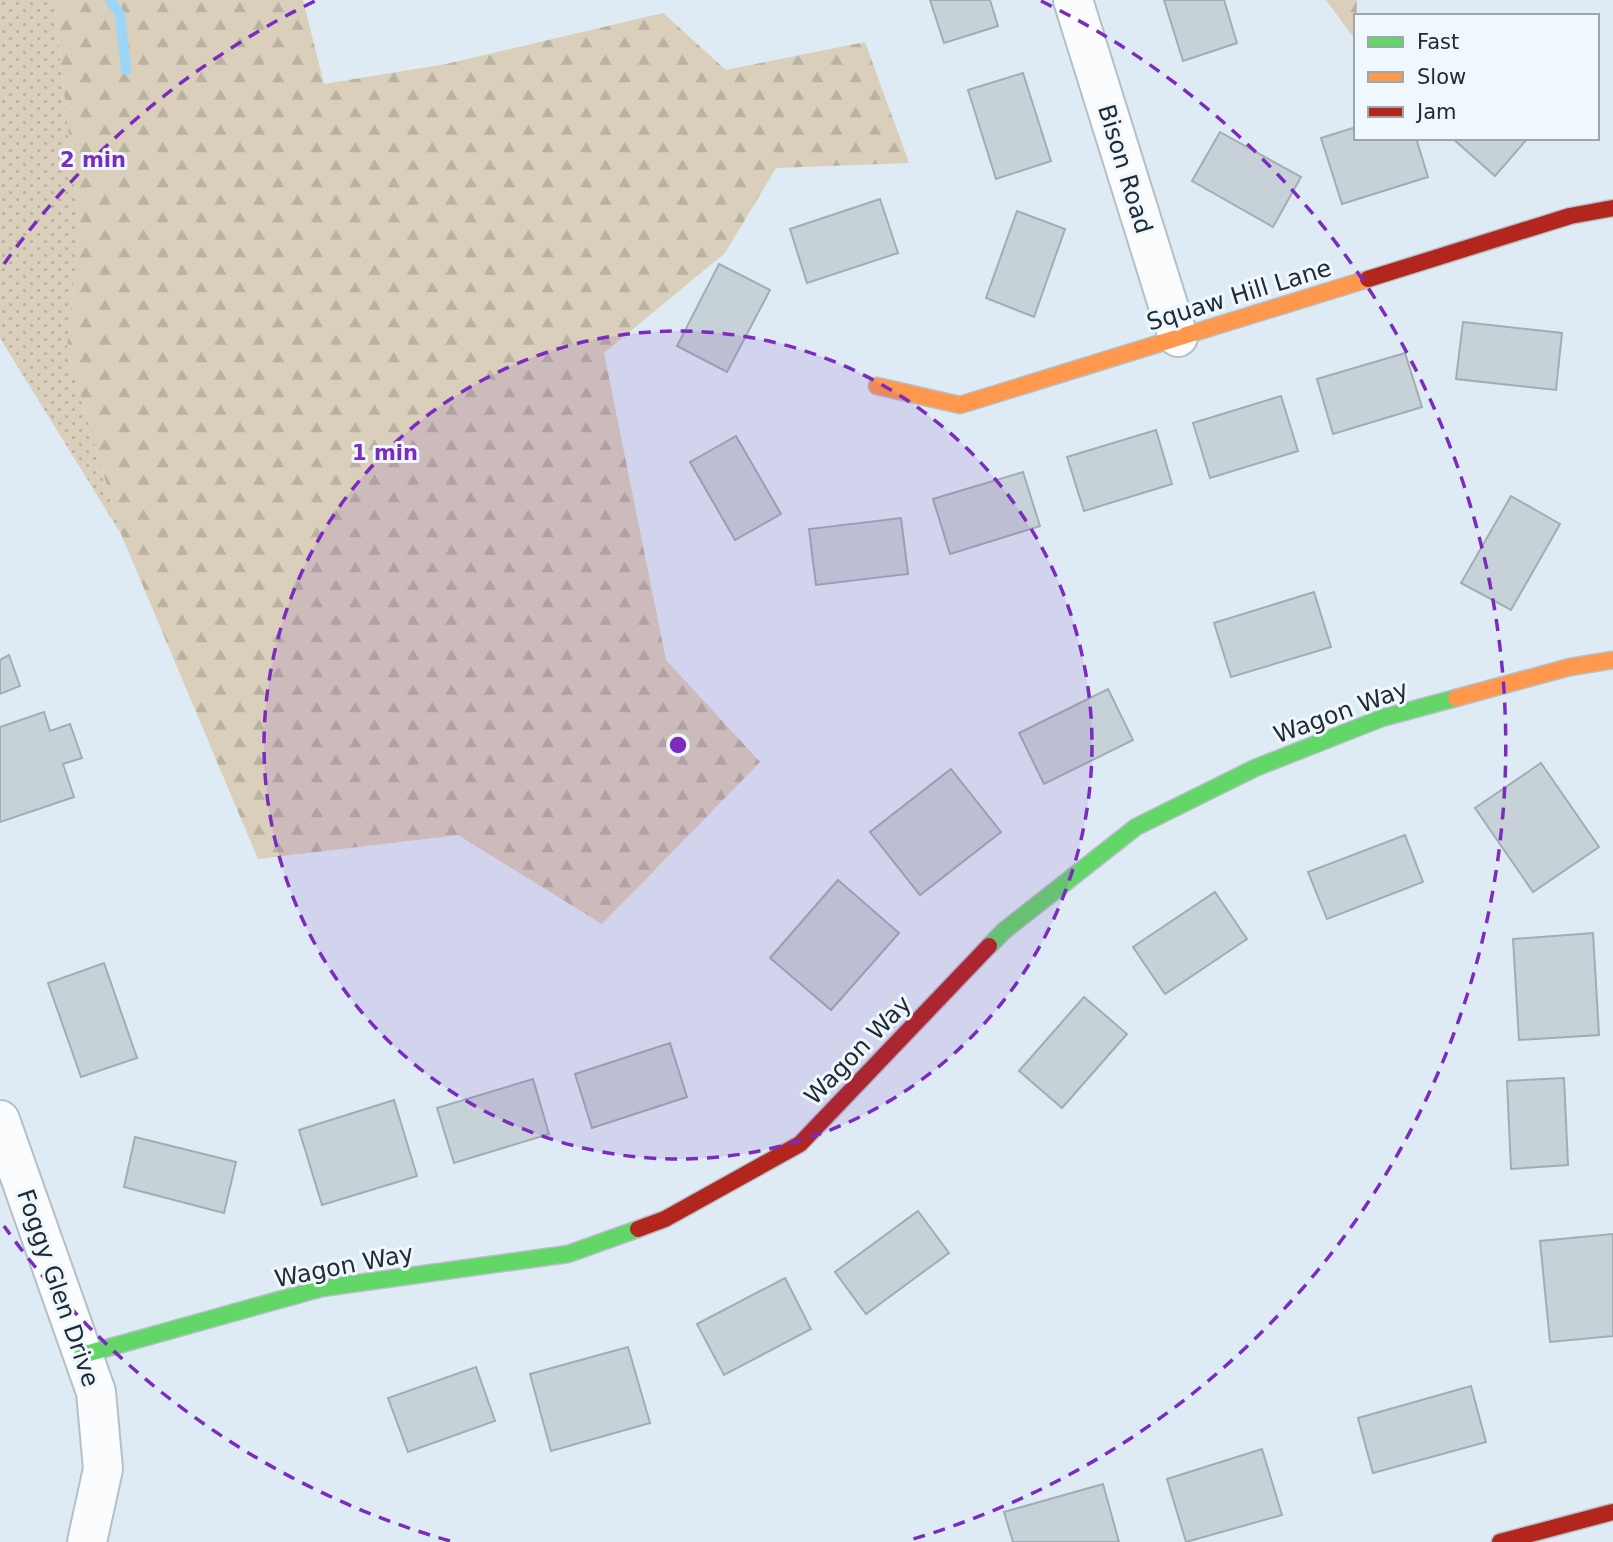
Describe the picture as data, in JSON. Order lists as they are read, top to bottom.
{
  "streets": {
    "street": [
      "Bison Road",
      "Squaw Hill Lane",
      "Wagon Way",
      "Foggy Glen Drive"
    ]
  },
  "crossings": [
    ["Bison Road", "Squaw Hill Lane"],
    ["Wagon Way", "Foggy Glen Drive"]
  ],
  "legend": ["Fast", "Slow", "Jam"],
  "rings": ["2 min", "1 min"]
}
